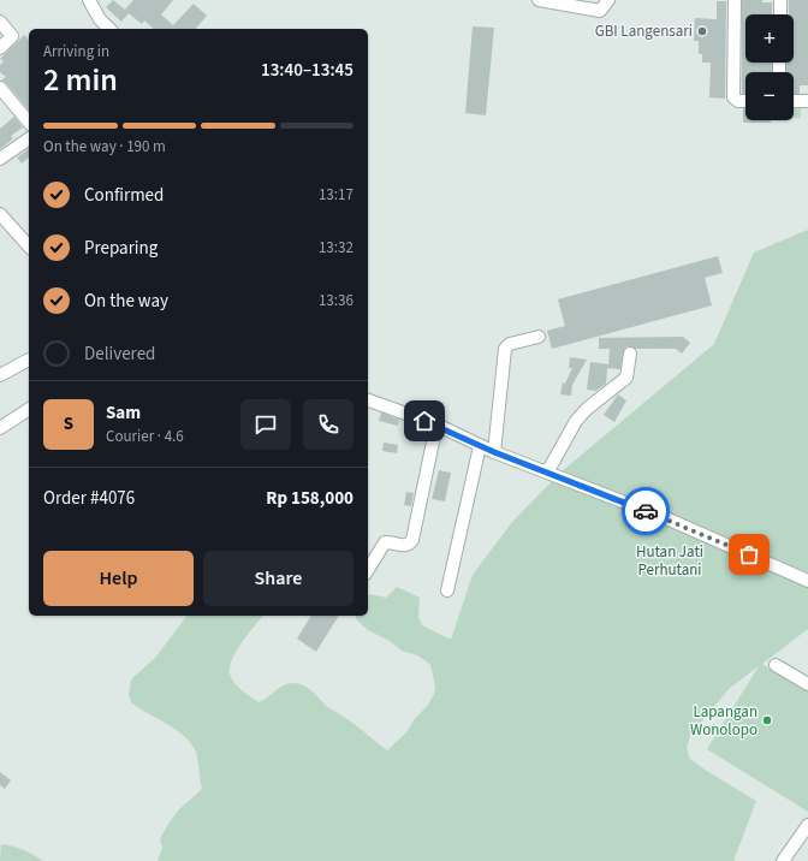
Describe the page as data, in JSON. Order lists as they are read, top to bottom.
{
  "parks": ["Hutan Jati Perhutani"],
  "places": ["GBI Langensari", "Lapangan Wonolopo"],
  "page": {
    "map_buttons": ["+", "−"],
    "heading": ["2 min", "Arriving in", "13:40–13:45"],
    "panel": [
      "Sam",
      "Courier · 4.6",
      "Order #4076",
      "Rp 158,000"
    ],
    "bar": "On the way · 190 m",
    "list": [
      ["Confirmed", "13:17"],
      ["Preparing", "13:32"],
      ["On the way", "13:36"],
      "Delivered"
    ],
    "round": "S",
    "buttons": ["Help", "Share"]
  }
}
